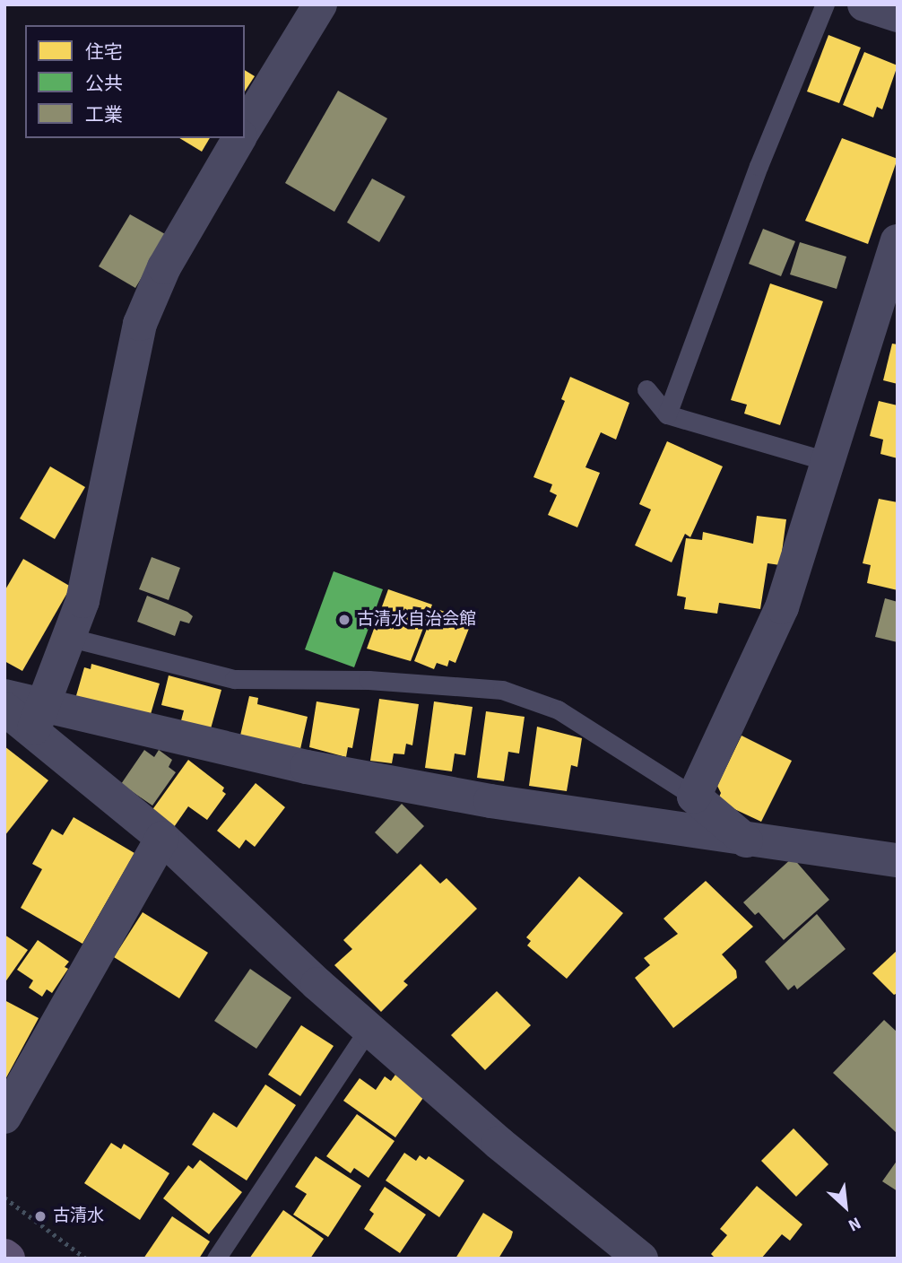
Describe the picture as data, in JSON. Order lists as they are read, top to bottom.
{
  "places": ["古清水自治会館", "古清水"],
  "legend": ["住宅", "公共", "工業"],
  "north": "bottom right"
}
